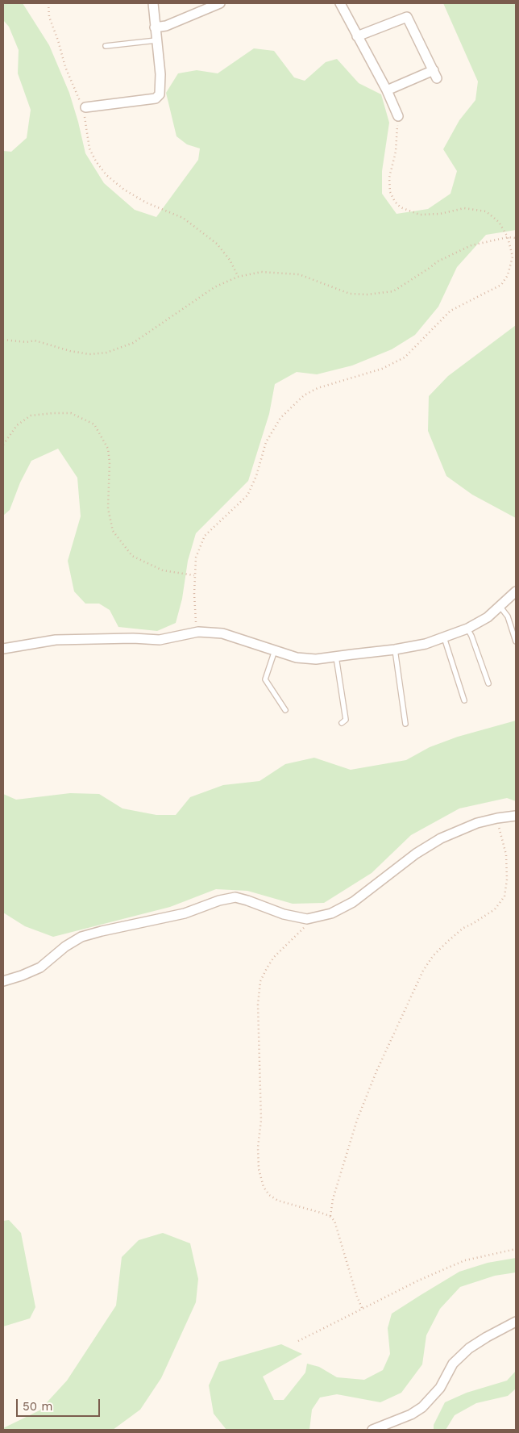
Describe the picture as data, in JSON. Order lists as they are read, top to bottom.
{
  "scale_bar": "50 m"
}
